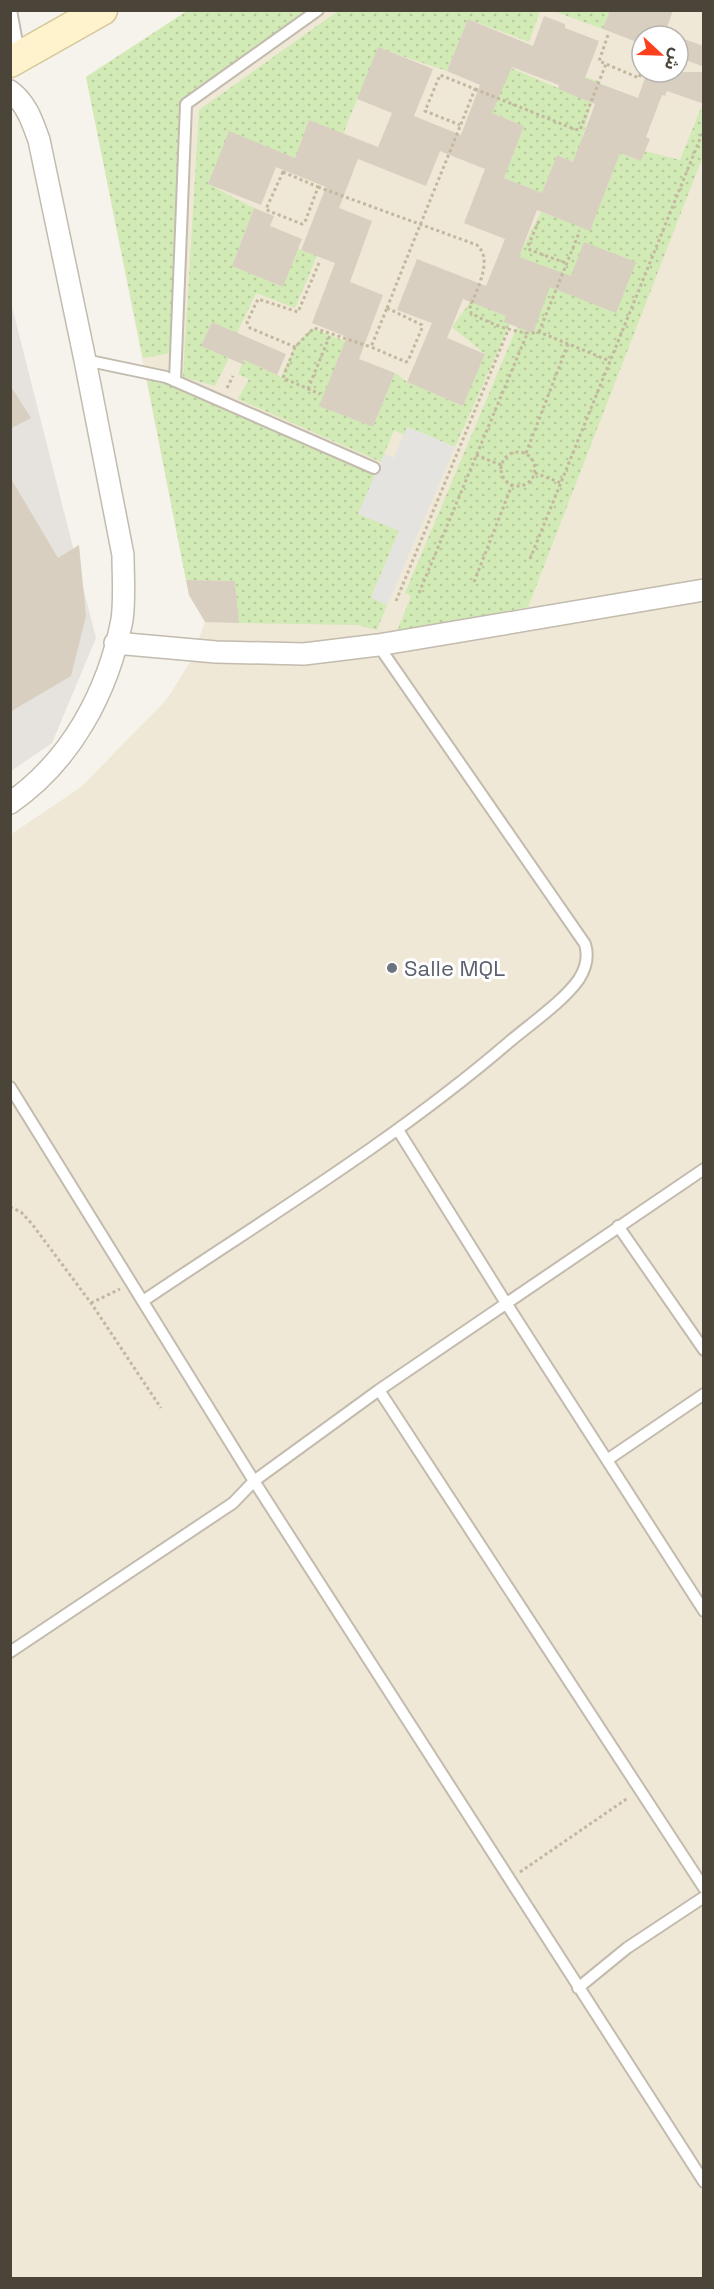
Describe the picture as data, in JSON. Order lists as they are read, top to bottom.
{
  "places": ["Salle MQL"],
  "north": "right"
}
